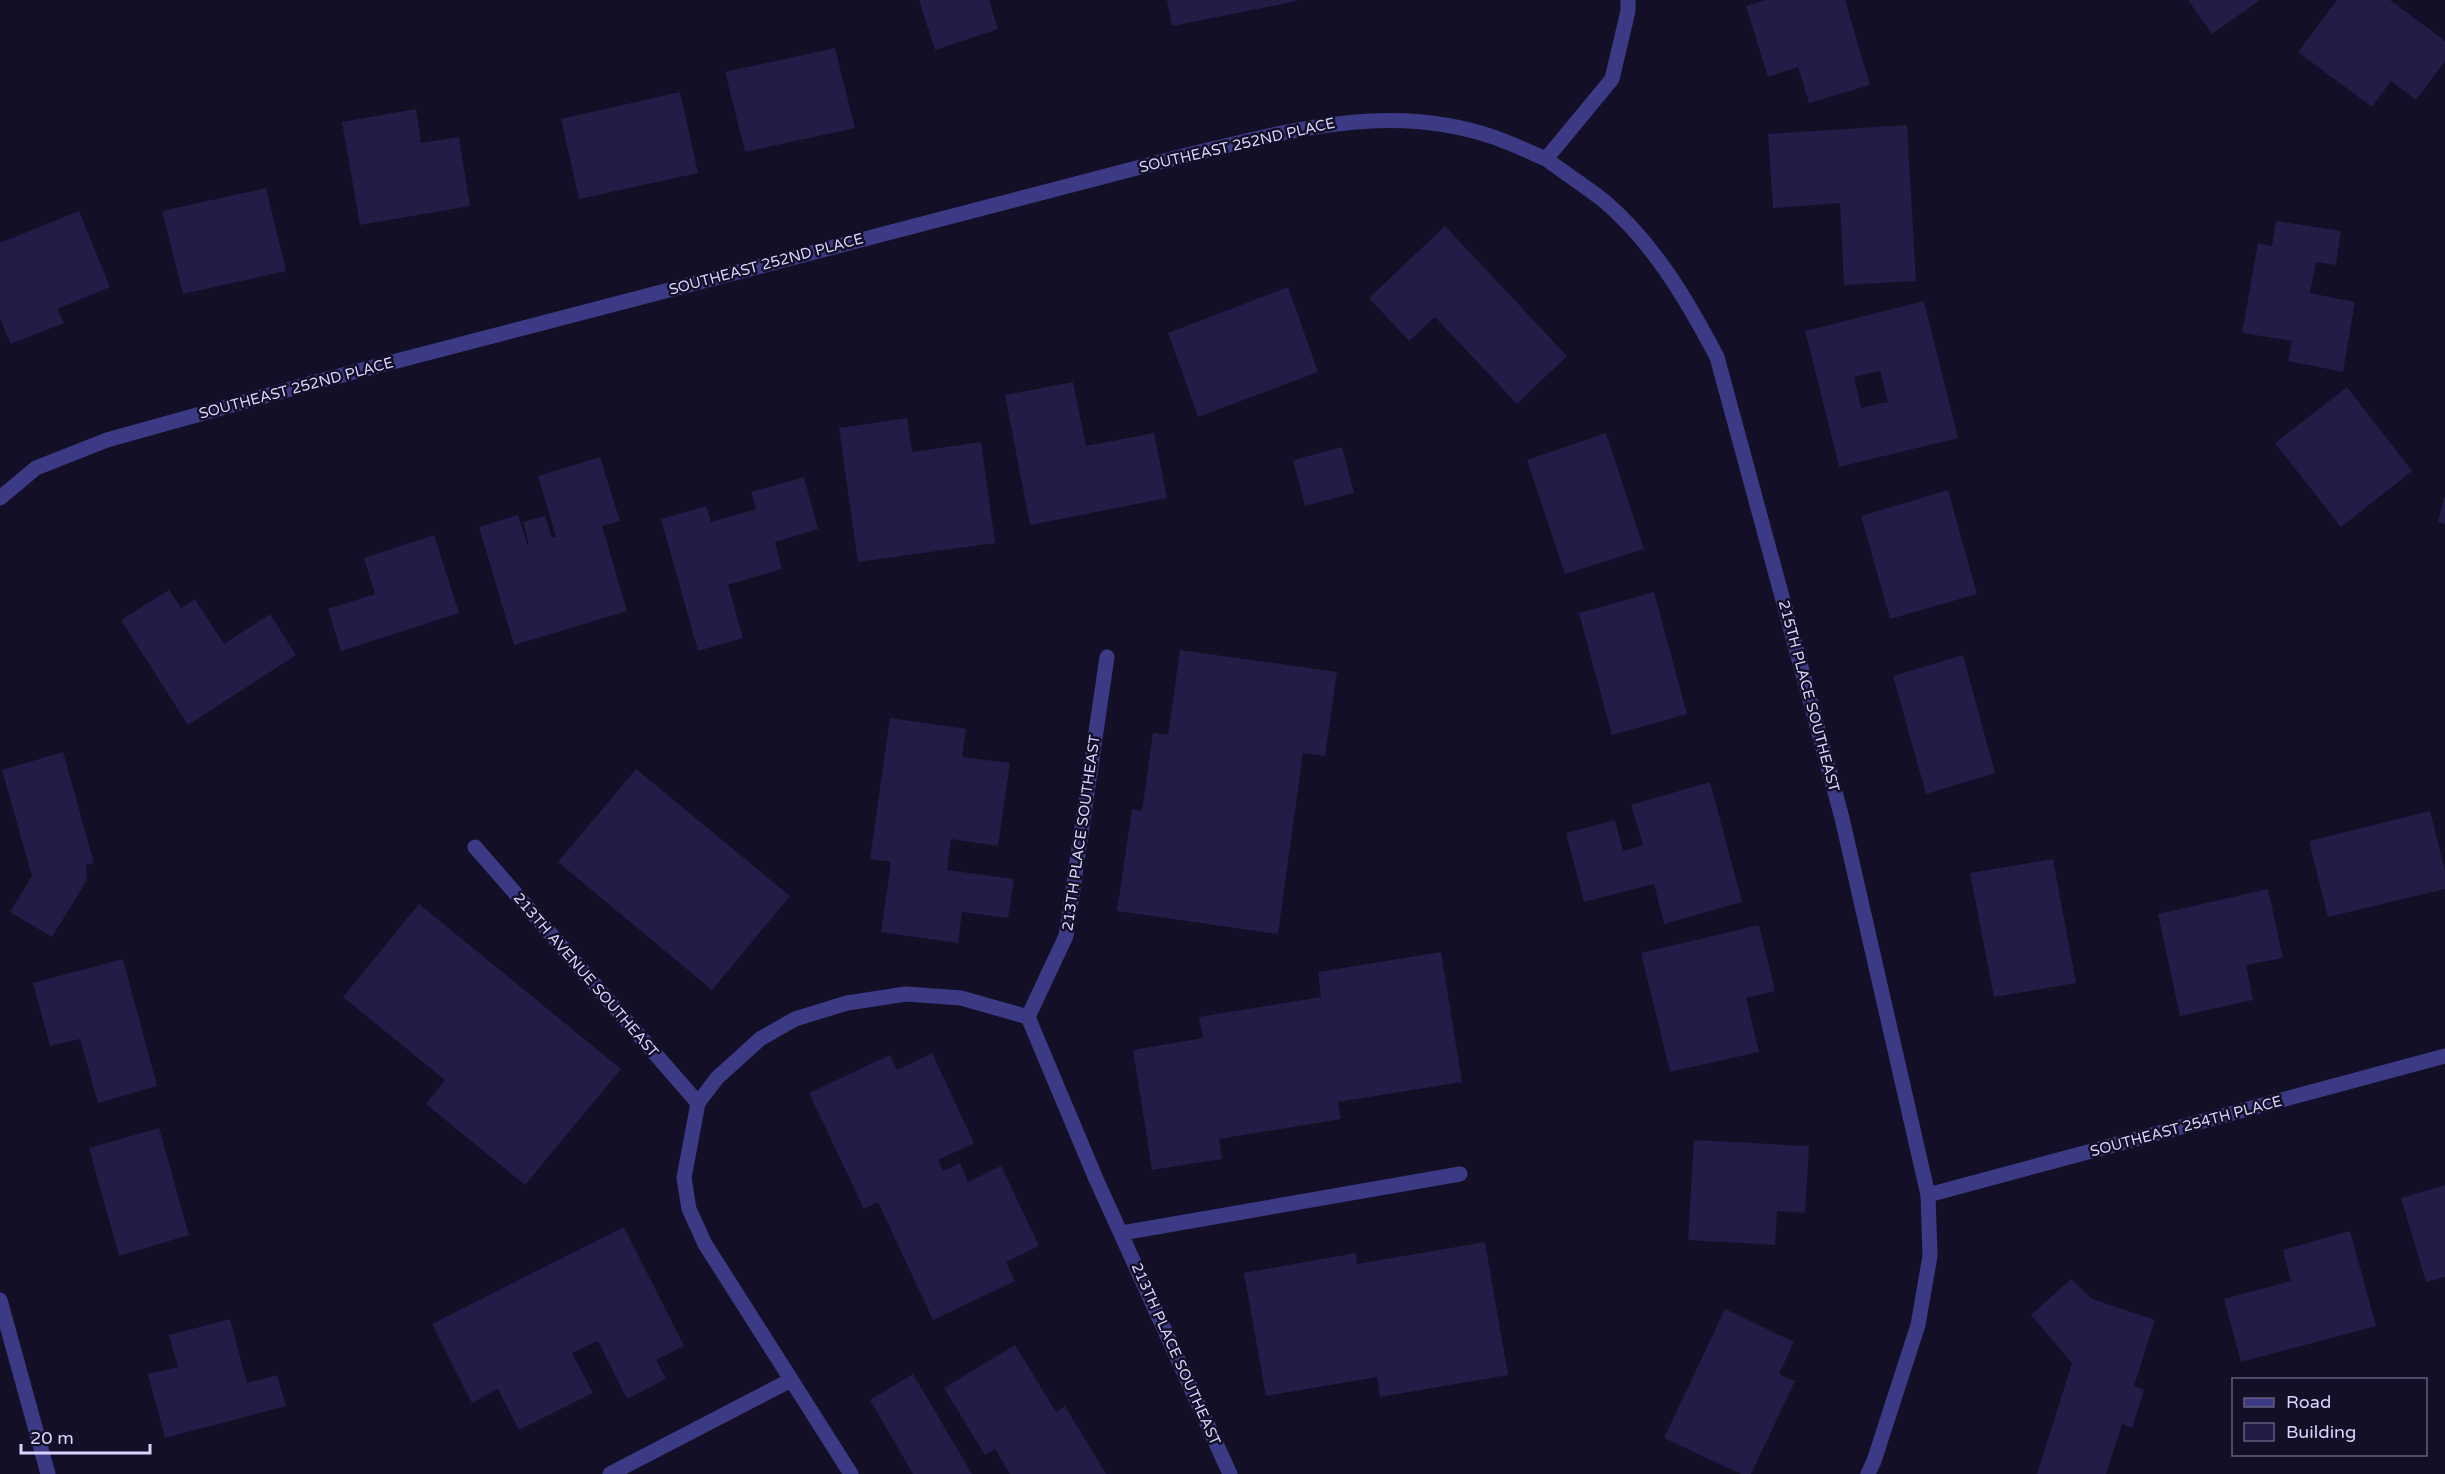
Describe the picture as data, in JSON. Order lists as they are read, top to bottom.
{
  "streets": {
    "street": [
      "SOUTHEAST 252ND PLACE",
      "215TH PLACE SOUTHEAST",
      "213TH PLACE SOUTHEAST",
      "213TH AVENUE SOUTHEAST",
      "SOUTHEAST 254TH PLACE"
    ]
  },
  "crossings": [
    ["SOUTHEAST 252ND PLACE", "215TH PLACE SOUTHEAST"],
    ["215TH PLACE SOUTHEAST", "SOUTHEAST 254TH PLACE"]
  ],
  "legend": ["Road", "Building"],
  "scale_bar": "20 m"
}
